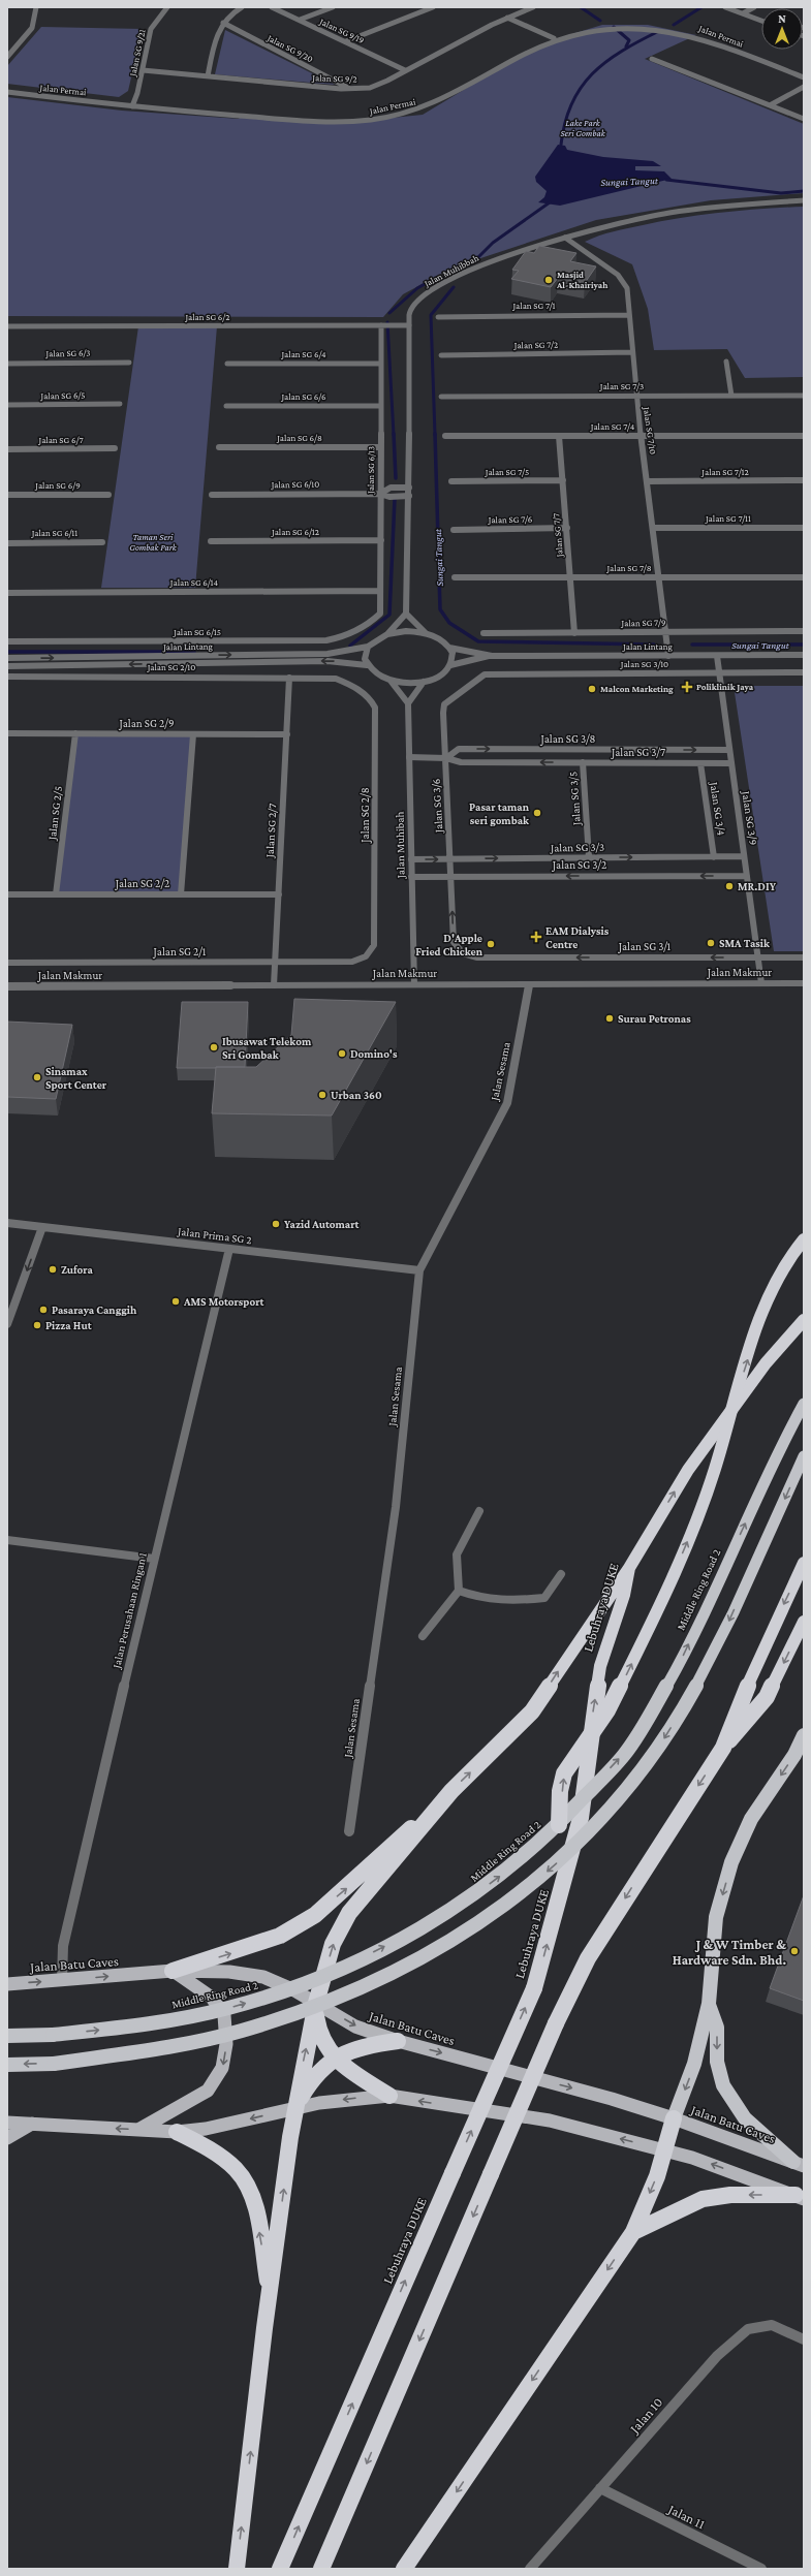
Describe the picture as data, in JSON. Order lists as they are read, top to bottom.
{
  "streets": {
    "highway": ["Middle Ring Road 2", "Lebuhraya DUKE"],
    "main road": ["Jalan Batu Caves"],
    "street": [
      "Jalan SG 9/19",
      "Jalan Permai",
      "Jalan SG 9/20",
      "Jalan SG 9/21",
      "Jalan SG 9/2",
      "Jalan Muhibbah",
      "Jalan SG 7/1",
      "Jalan SG 6/2",
      "Jalan SG 7/2",
      "Jalan SG 6/3",
      "Jalan SG 6/4",
      "Jalan SG 7/3",
      "Jalan SG 6/5",
      "Jalan SG 6/6",
      "Jalan SG 7/4",
      "Jalan SG 7/10",
      "Jalan SG 6/8",
      "Jalan SG 6/7",
      "Jalan SG 6/13",
      "Jalan SG 7/5",
      "Jalan SG 7/12",
      "Jalan SG 6/10",
      "Jalan SG 6/9",
      "Jalan SG 7/11",
      "Jalan SG 7/6",
      "Jalan SG 6/12",
      "Jalan SG 6/11",
      "Jalan SG 7/7",
      "Jalan SG 7/8",
      "Jalan SG 6/14",
      "Jalan SG 7/9",
      "Jalan SG 6/15",
      "Jalan Lintang",
      "Jalan SG 3/10",
      "Jalan SG 2/10",
      "Jalan SG 2/9",
      "Jalan SG 3/8",
      "Jalan SG 3/7",
      "Jalan SG 3/5",
      "Jalan SG 3/6",
      "Jalan SG 3/4",
      "Jalan SG 2/5",
      "Jalan SG 2/8",
      "Jalan SG 3/9",
      "Jalan SG 2/7",
      "Jalan Muhibah",
      "Jalan SG 3/3",
      "Jalan SG 3/2",
      "Jalan SG 2/2",
      "Jalan SG 3/1",
      "Jalan SG 2/1",
      "Jalan Makmur",
      "Jalan Sesama",
      "Jalan Prima SG 2",
      "Jalan Perusahaan Ringan 1",
      "Jalan 10",
      "Jalan 11"
    ]
  },
  "crossings": [
    ["Jalan SG 9/19", "Jalan SG 9/2"],
    ["Jalan Permai", "Jalan SG 9/21"],
    ["Jalan SG 9/20", "Jalan SG 9/2"],
    ["Jalan SG 9/21", "Jalan SG 9/2"],
    ["Jalan Muhibbah", "Jalan SG 6/2"],
    ["Jalan Muhibbah", "Jalan SG 7/10"],
    ["Jalan Muhibbah", "Jalan SG 6/10"],
    ["Jalan SG 7/1", "Jalan SG 7/10"],
    ["Jalan SG 6/2", "Jalan SG 6/13"],
    ["Jalan SG 7/2", "Jalan SG 7/10"],
    ["Jalan SG 6/4", "Jalan SG 6/13"],
    ["Jalan SG 7/3", "Jalan SG 7/10"],
    ["Jalan SG 6/6", "Jalan SG 6/13"],
    ["Jalan SG 7/4", "Jalan SG 7/10"],
    ["Jalan SG 7/4", "Jalan SG 7/7"],
    ["Jalan SG 7/10", "Jalan SG 7/12"],
    ["Jalan SG 7/10", "Jalan SG 7/11"],
    ["Jalan SG 7/10", "Jalan SG 7/8"],
    ["Jalan SG 7/10", "Jalan SG 7/9"],
    ["Jalan SG 7/10", "Jalan Lintang"],
    ["Jalan SG 6/8", "Jalan SG 6/13"],
    ["Jalan SG 6/13", "Jalan SG 6/10"],
    ["Jalan SG 6/13", "Jalan SG 6/12"],
    ["Jalan SG 6/13", "Jalan SG 6/14"],
    ["Jalan SG 6/13", "Jalan SG 6/15"],
    ["Jalan SG 7/5", "Jalan SG 7/7"],
    ["Jalan SG 7/6", "Jalan SG 7/7"],
    ["Jalan SG 7/7", "Jalan SG 7/8"],
    ["Jalan SG 7/7", "Jalan SG 7/9"],
    ["Jalan Lintang", "Jalan SG 3/9"],
    ["Jalan SG 3/10", "Jalan SG 3/6"],
    ["Jalan SG 3/10", "Jalan SG 3/9"],
    ["Jalan SG 2/10", "Jalan SG 2/8"],
    ["Jalan SG 2/10", "Jalan SG 2/7"],
    ["Jalan SG 2/9", "Jalan SG 2/5"],
    ["Jalan SG 2/9", "Jalan SG 2/7"],
    ["Jalan SG 3/8", "Jalan SG 3/7"],
    ["Jalan SG 3/8", "Jalan SG 3/6"],
    ["Jalan SG 3/8", "Jalan SG 3/9"],
    ["Jalan SG 3/8", "Jalan Muhibah"],
    ["Jalan SG 3/7", "Jalan SG 3/5"],
    ["Jalan SG 3/7", "Jalan SG 3/6"],
    ["Jalan SG 3/7", "Jalan SG 3/4"],
    ["Jalan SG 3/7", "Jalan SG 3/9"],
    ["Jalan SG 3/5", "Jalan SG 3/3"],
    ["Jalan SG 3/6", "Jalan SG 3/3"],
    ["Jalan SG 3/6", "Jalan SG 3/2"],
    ["Jalan SG 3/6", "Jalan SG 3/1"],
    ["Jalan SG 3/4", "Jalan SG 3/3"],
    ["Jalan SG 2/5", "Jalan SG 2/2"],
    ["Jalan SG 2/8", "Jalan SG 2/1"],
    ["Jalan SG 3/9", "Jalan SG 3/3"],
    ["Jalan SG 3/9", "Jalan SG 3/2"],
    ["Jalan SG 3/9", "Jalan SG 3/1"],
    ["Jalan SG 3/9", "Jalan Makmur"],
    ["Jalan SG 2/7", "Jalan SG 2/2"],
    ["Jalan SG 2/7", "Jalan SG 2/1"],
    ["Jalan SG 2/7", "Jalan Makmur"],
    ["Jalan Muhibah", "Jalan SG 3/3"],
    ["Jalan Muhibah", "Jalan SG 3/2"],
    ["Jalan Muhibah", "Jalan Makmur"],
    ["Jalan Makmur", "Jalan Sesama"],
    ["Jalan Sesama", "Jalan Prima SG 2"],
    ["Jalan Prima SG 2", "Jalan Perusahaan Ringan 1"],
    ["Jalan Perusahaan Ringan 1", "Jalan Batu Caves"],
    ["Jalan 10", "Jalan 11"]
  ],
  "one_way": [
    "Jalan SG 3/8",
    "Jalan SG 3/7",
    "Jalan SG 3/3",
    "Jalan SG 3/2",
    "Jalan SG 3/1"
  ],
  "water": ["Sungai Tangut"],
  "parks": ["Lake Park Seri Gombak", "Taman Seri Gombak Park"],
  "places": {
    "other": [
      "Masjid Al-Khairiyah",
      "Malcon Marketing",
      "Pasar taman seri gombak",
      "MR.DIY",
      "SMA Tasik",
      "D'Apple Fried Chicken",
      "Surau Petronas",
      "Ibusawat Telekom Sri Gombak",
      "Domino's",
      "Sinamax Sport Center",
      "Urban 360",
      "Yazid Automart",
      "Zufora",
      "AMS Motorsport",
      "Pasaraya Canggih",
      "Pizza Hut",
      "J & W Timber & Hardware Sdn. Bhd."
    ],
    "health": ["Poliklinik Jaya", "EAM Dialysis Centre"]
  },
  "north": "top"
}
